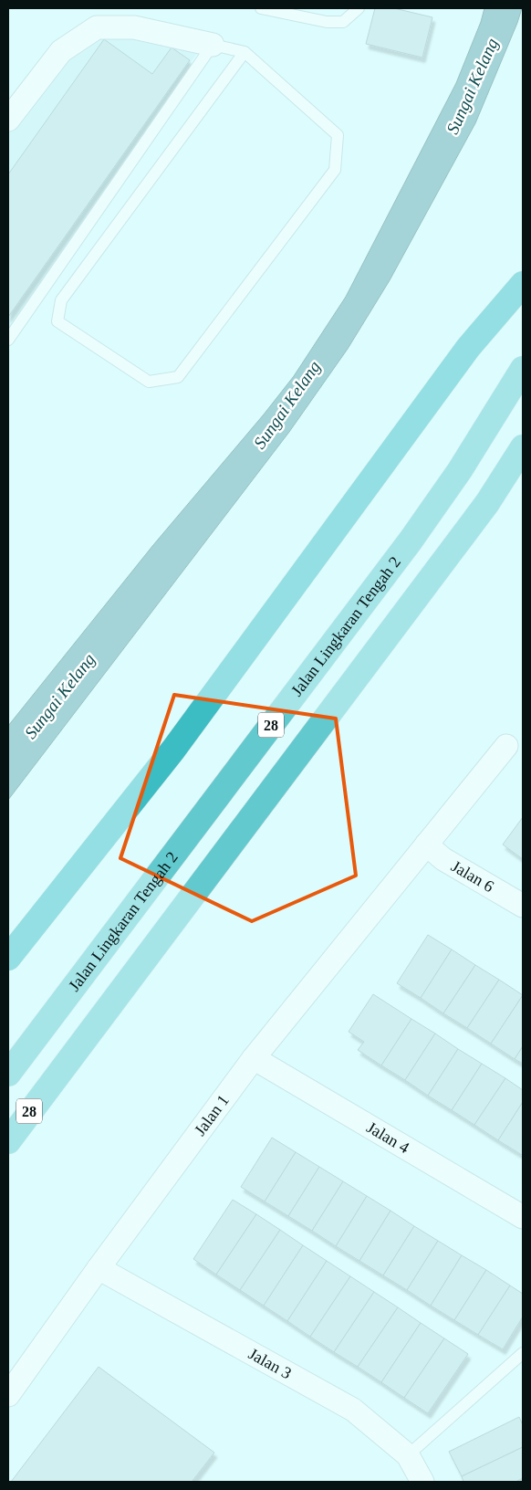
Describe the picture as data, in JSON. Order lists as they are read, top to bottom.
{
  "streets": {
    "highway": ["Jalan Lingkaran Tengah 2", "28"],
    "street": [
      "Jalan 6",
      "Jalan 1",
      "Jalan 4",
      "Jalan 3"
    ]
  },
  "crossings": [
    ["Jalan 6", "Jalan 1"],
    ["Jalan 1", "Jalan 4"],
    ["Jalan 1", "Jalan 3"]
  ],
  "water": ["Sungai Kelang"]
}
